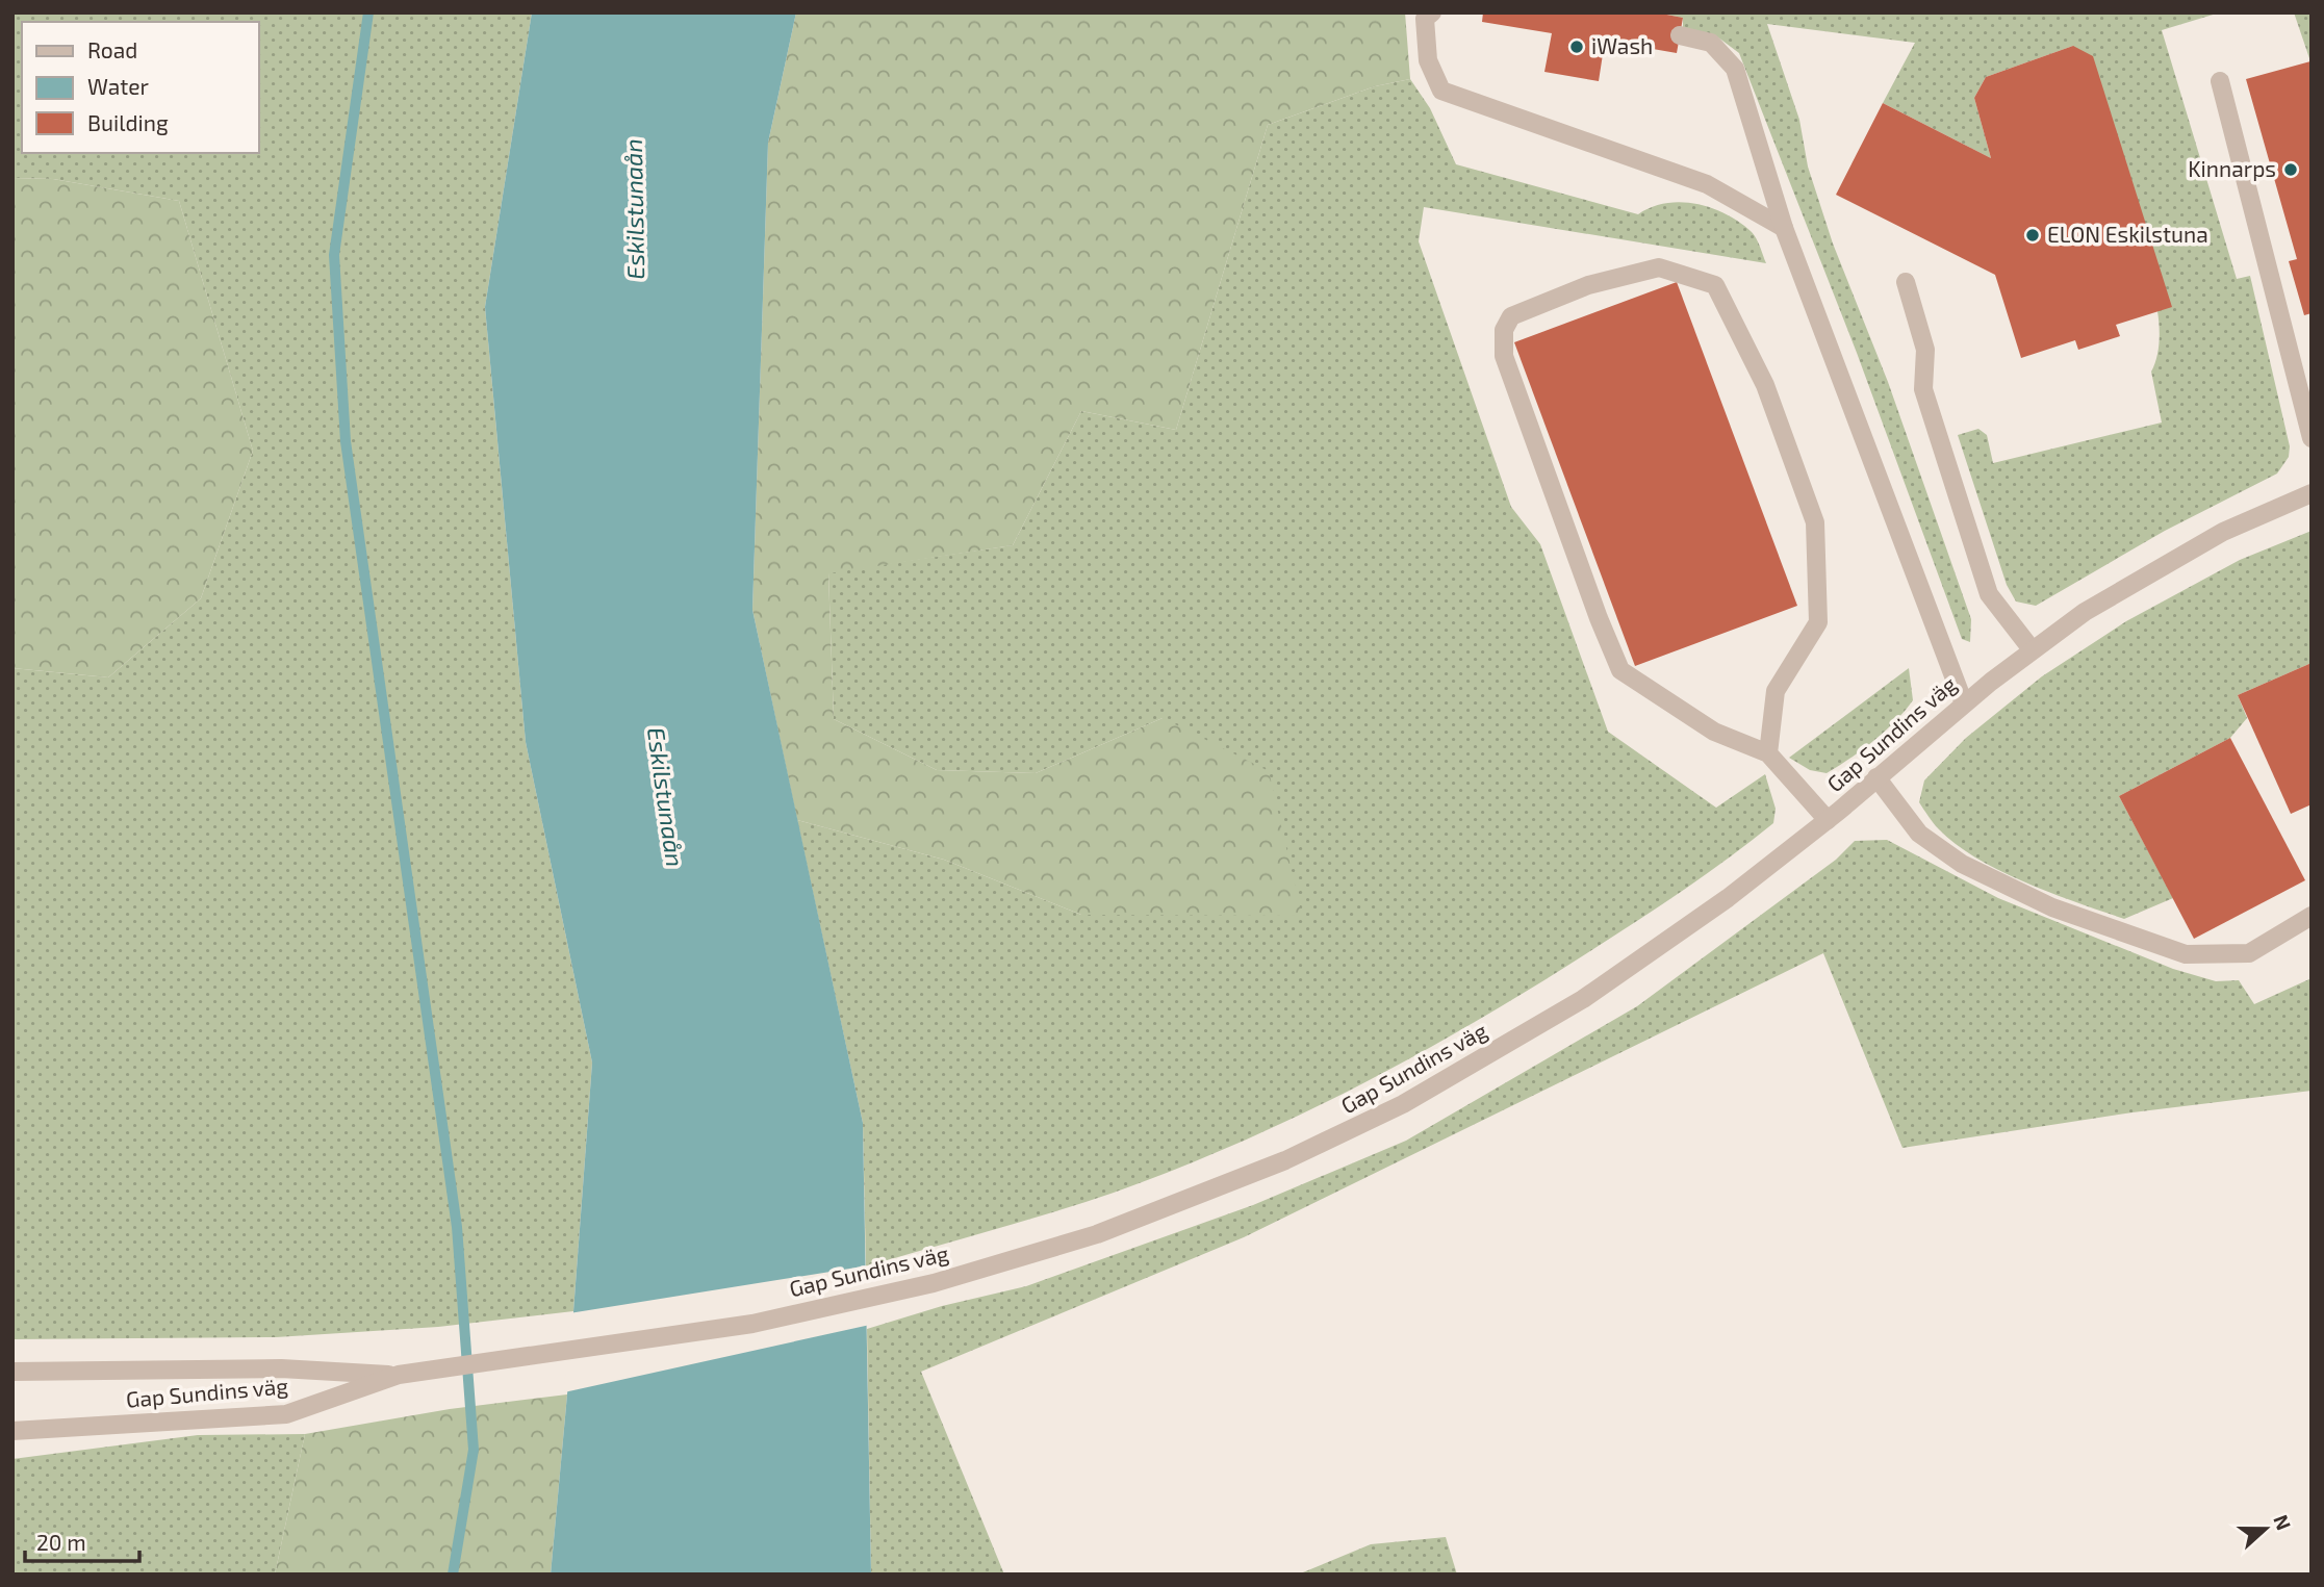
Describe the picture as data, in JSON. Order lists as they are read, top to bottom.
{
  "streets": {
    "street": ["Gap Sundins väg"]
  },
  "water": ["Eskilstunaån"],
  "places": ["iWash", "Kinnarps", "ELON Eskilstuna"],
  "legend": ["Road", "Water", "Building"],
  "scale_bar": "20 m",
  "north": "right"
}
